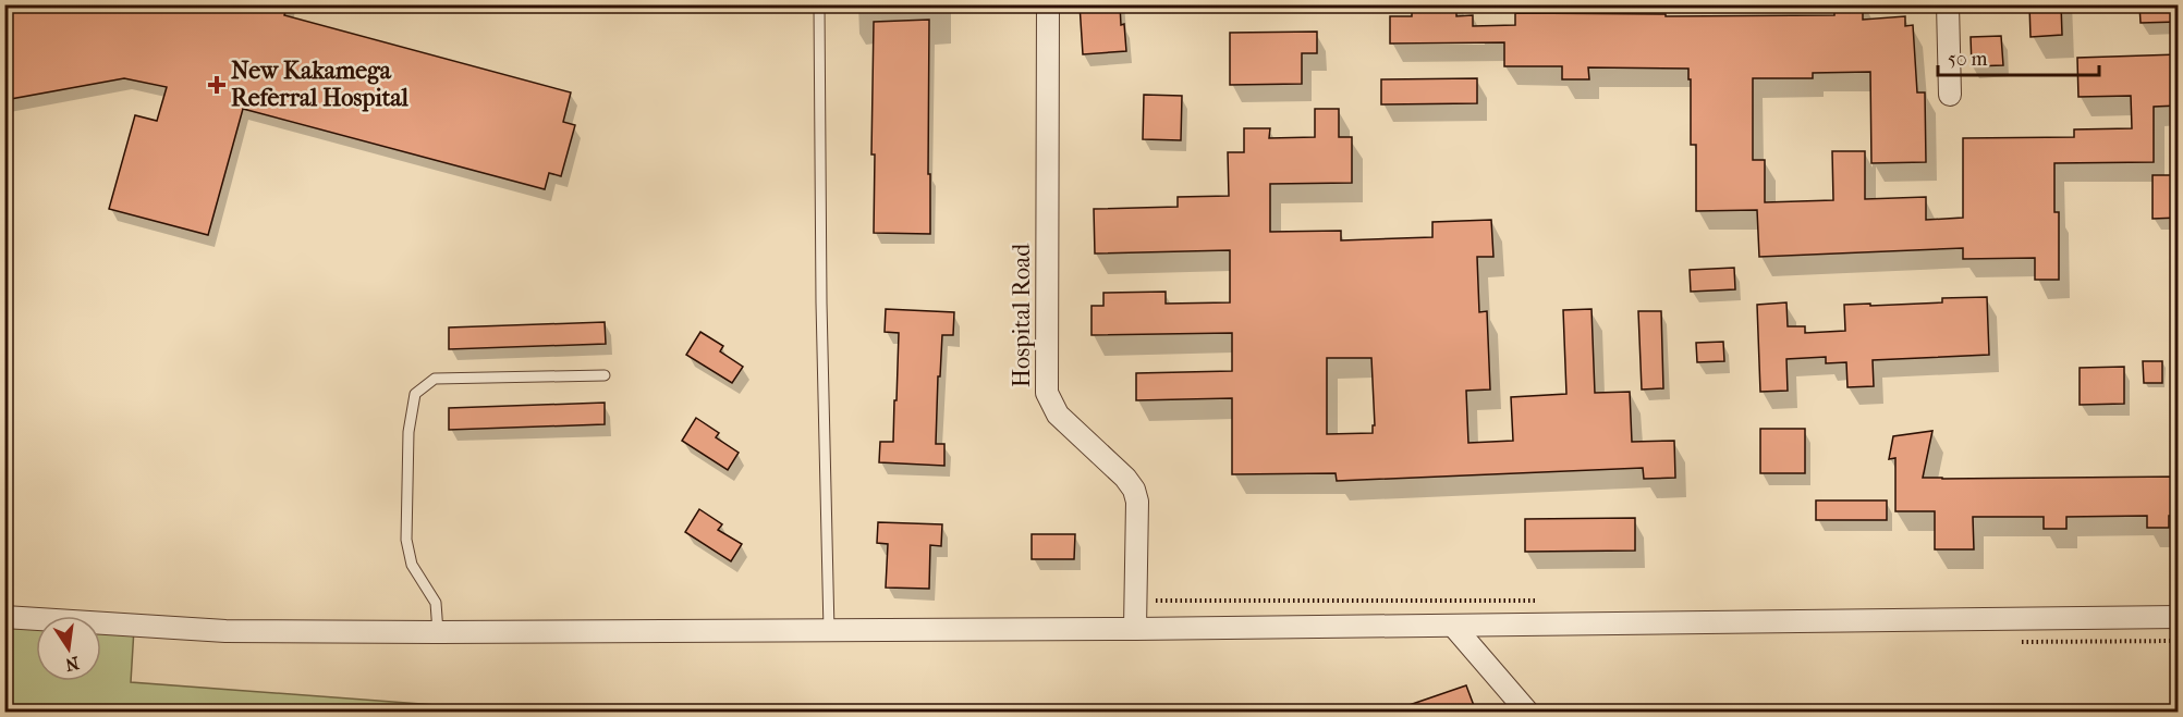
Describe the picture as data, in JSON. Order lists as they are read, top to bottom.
{
  "streets": {
    "street": ["Hospital Road"]
  },
  "places": {
    "health": ["New Kakamega Referral Hospital"]
  },
  "scale_bar": "50 m",
  "north": "bottom"
}
